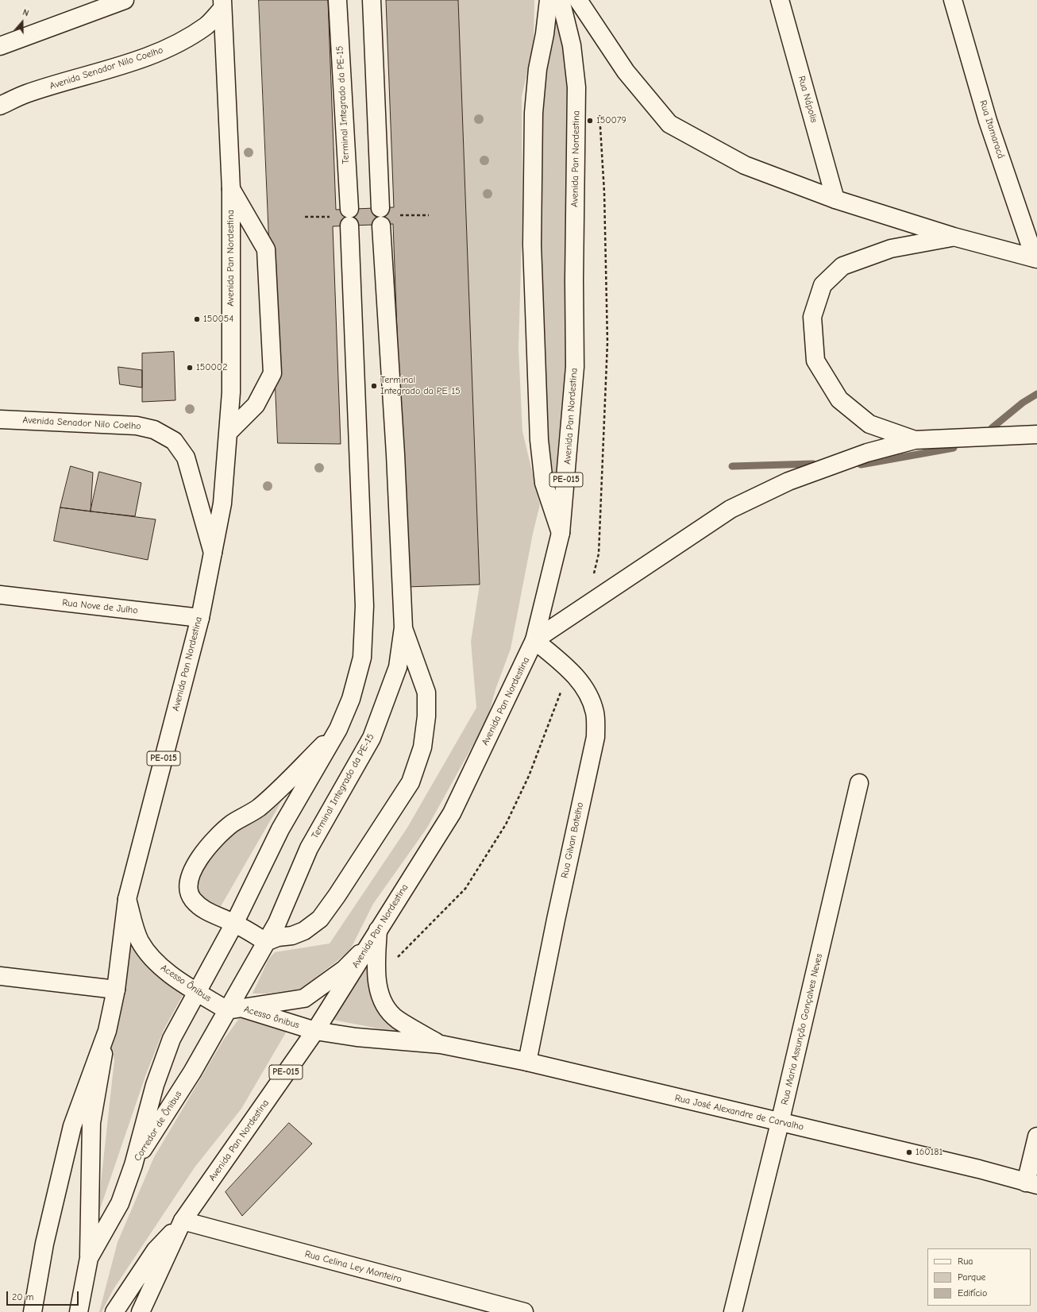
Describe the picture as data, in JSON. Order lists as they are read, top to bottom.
{
  "streets": {
    "main road": [
      "Avenida Senador Nilo Coelho",
      "Rua Nápolis",
      "Terminal Integrado da PE-15",
      "Rua Itamaracá",
      "Avenida Pan Nordestina",
      "PE-015",
      "Rua Nove de Julho",
      "Rua Gilvan Botelho",
      "Acesso Ônibus",
      "Acesso ônibus",
      "Rua Maria Assunção Gonçalves Neves",
      "Rua José Alexandre de Carvalho",
      "Corredor de Ônibus",
      "Rua Celina Ley Monteiro"
    ]
  },
  "crossings": [
    ["Avenida Senador Nilo Coelho", "Avenida Pan Nordestina"],
    ["Terminal Integrado da PE-15", "Corredor de Ônibus"],
    ["Avenida Pan Nordestina", "Rua Nove de Julho"],
    ["Avenida Pan Nordestina", "Rua Gilvan Botelho"],
    ["Avenida Pan Nordestina", "Acesso Ônibus"],
    ["Avenida Pan Nordestina", "Acesso ônibus"],
    ["Avenida Pan Nordestina", "Rua José Alexandre de Carvalho"],
    ["Avenida Pan Nordestina", "Rua Celina Ley Monteiro"],
    ["Rua Gilvan Botelho", "Rua José Alexandre de Carvalho"],
    ["Acesso Ônibus", "Acesso ônibus"],
    ["Acesso Ônibus", "Corredor de Ônibus"],
    ["Acesso ônibus", "Rua José Alexandre de Carvalho"],
    ["Acesso ônibus", "Corredor de Ônibus"],
    ["Rua Maria Assunção Gonçalves Neves", "Rua José Alexandre de Carvalho"]
  ],
  "places": [
    "150079",
    "150054",
    "150002",
    "Terminal Integrado da PE-15",
    "160181"
  ],
  "legend": ["Rua", "Parque", "Edifício"],
  "scale_bar": "20 m",
  "north": "top"
}
